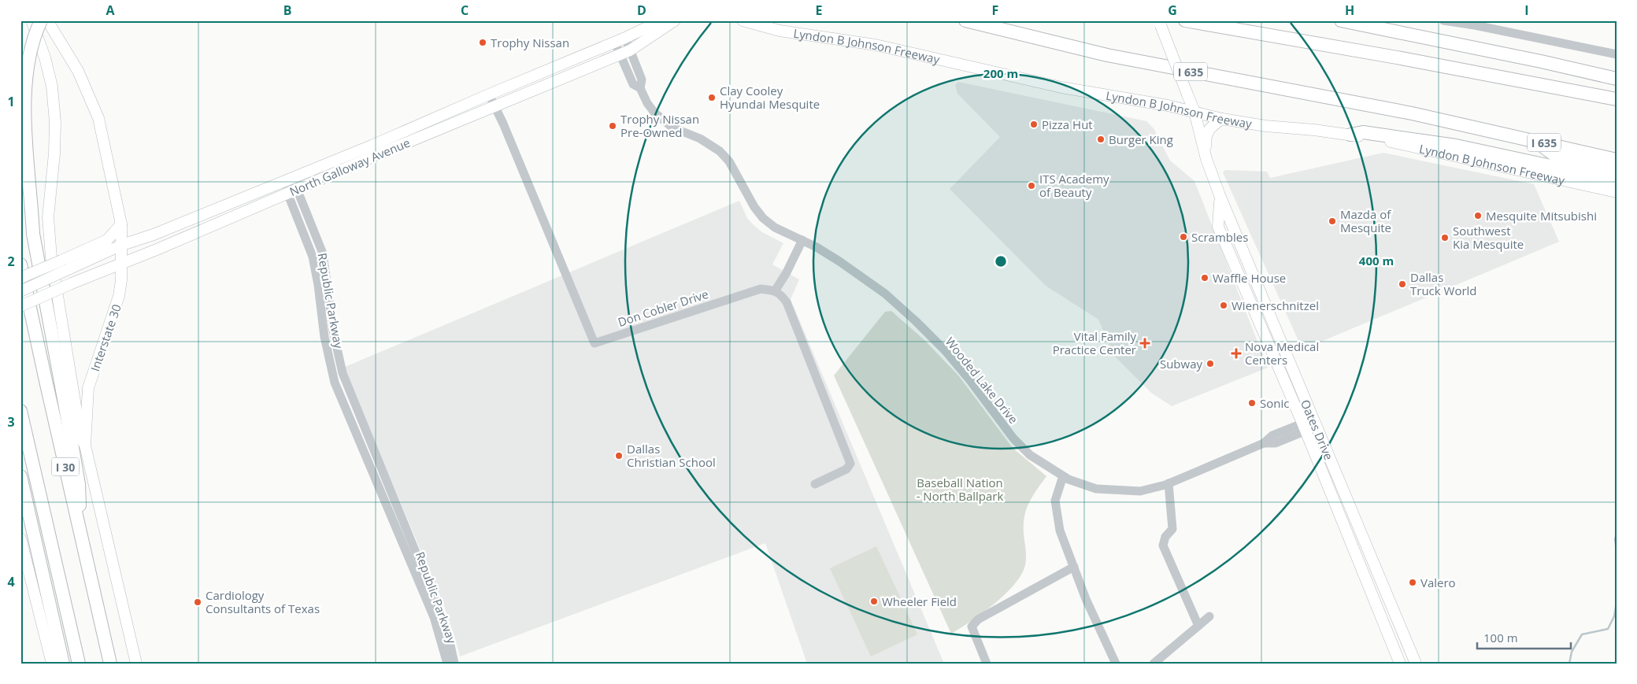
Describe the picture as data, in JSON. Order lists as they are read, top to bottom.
{
  "streets": {
    "highway": ["I 635", "I 30"],
    "main road": [
      "Lyndon B Johnson Freeway",
      "North Galloway Avenue",
      "Interstate 30",
      "Oates Drive"
    ],
    "street": ["Republic Parkway", "Don Cobler Drive", "Wooded Lake Drive"]
  },
  "crossings": [
    ["Lyndon B Johnson Freeway", "Oates Drive"],
    ["North Galloway Avenue", "Republic Parkway"],
    ["North Galloway Avenue", "Don Cobler Drive"],
    ["North Galloway Avenue", "Interstate 30"],
    ["North Galloway Avenue", "Wooded Lake Drive"],
    ["Wooded Lake Drive", "Oates Drive"]
  ],
  "parks": ["Baseball Nation - North Ballpark"],
  "places": {
    "other": [
      "Trophy Nissan",
      "Clay Cooley Hyundai Mesquite",
      "Pizza Hut",
      "Trophy Nissan Pre-Owned",
      "Burger King",
      "ITS Academy of Beauty",
      "Mesquite Mitsubishi",
      "Mazda of Mesquite",
      "Scrambles",
      "Southwest Kia Mesquite",
      "Waffle House",
      "Dallas Truck World",
      "Wienerschnitzel",
      "Subway",
      "Sonic",
      "Dallas Christian School",
      "Valero",
      "Wheeler Field",
      "Cardiology Consultants of Texas"
    ],
    "health": ["Vital Family Practice Center", "Nova Medical Centers"]
  },
  "scale_bar": "100 m",
  "grid": {
    "columns": [
      "A",
      "B",
      "C",
      "D",
      "E",
      "F",
      "G",
      "H",
      "I"
    ],
    "rows": [
      "1",
      "2",
      "3",
      "4"
    ]
  },
  "rings": ["200 m", "400 m"]
}
